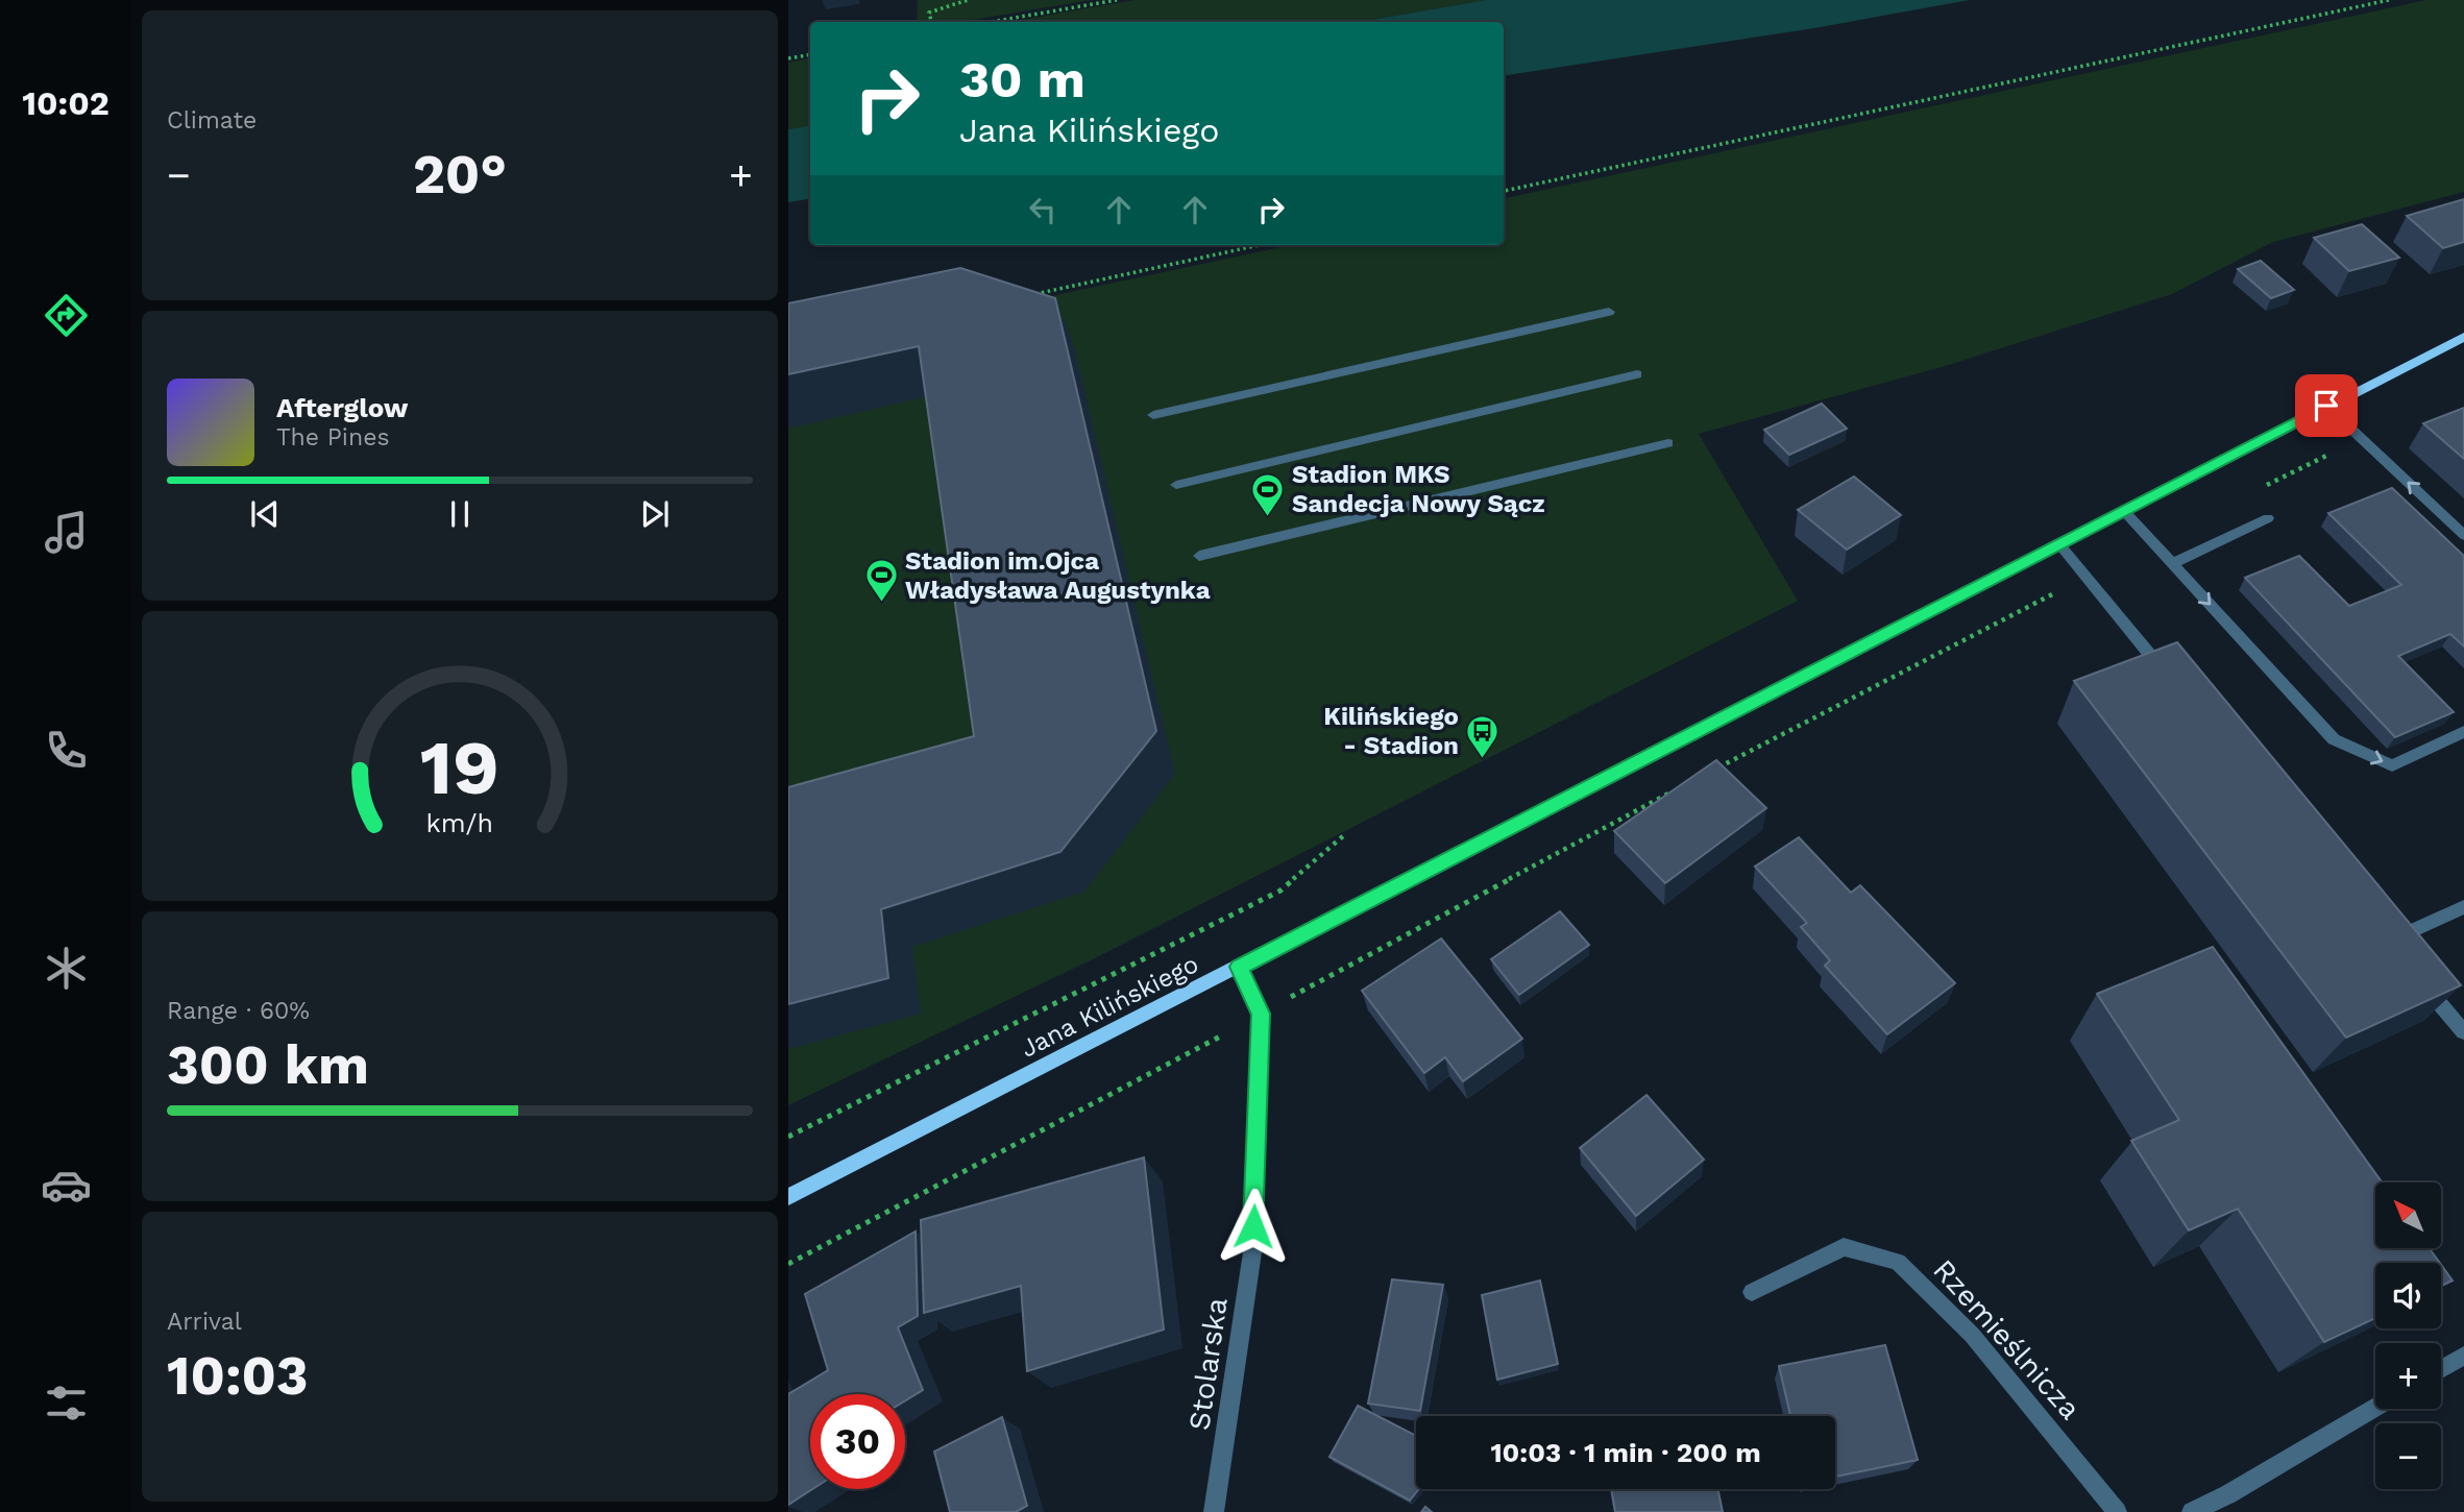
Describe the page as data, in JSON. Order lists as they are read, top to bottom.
{
  "streets": {
    "main road": ["Jana Kilińskiego"],
    "street": ["Rzemieślnicza", "Stolarska"]
  },
  "crossings": [
    ["Jana Kilińskiego", "Stolarska"]
  ],
  "places": {
    "sports": ["Stadion MKS Sandecja Nowy Sącz", "Stadion im.Ojca Władysława Augustynka"],
    "bus stop": ["Kilińskiego - Stadion"]
  },
  "north": "top left",
  "page": {
    "tabs": "10:02",
    "tile": [
      "Climate",
      ["Range · 60%", "300 km"],
      ["Arrival", "10:03"]
    ],
    "turn": ["30 m", "Jana Kilińskiego"],
    "heat": ["−", "20°", "+"],
    "song": ["Afterglow", "The Pines"],
    "map_buttons": ["+", "−"],
    "limit": "30",
    "trip": "10:03 · 1 min · 200 m",
    "gauge": ["19", "km/h"]
  }
}
